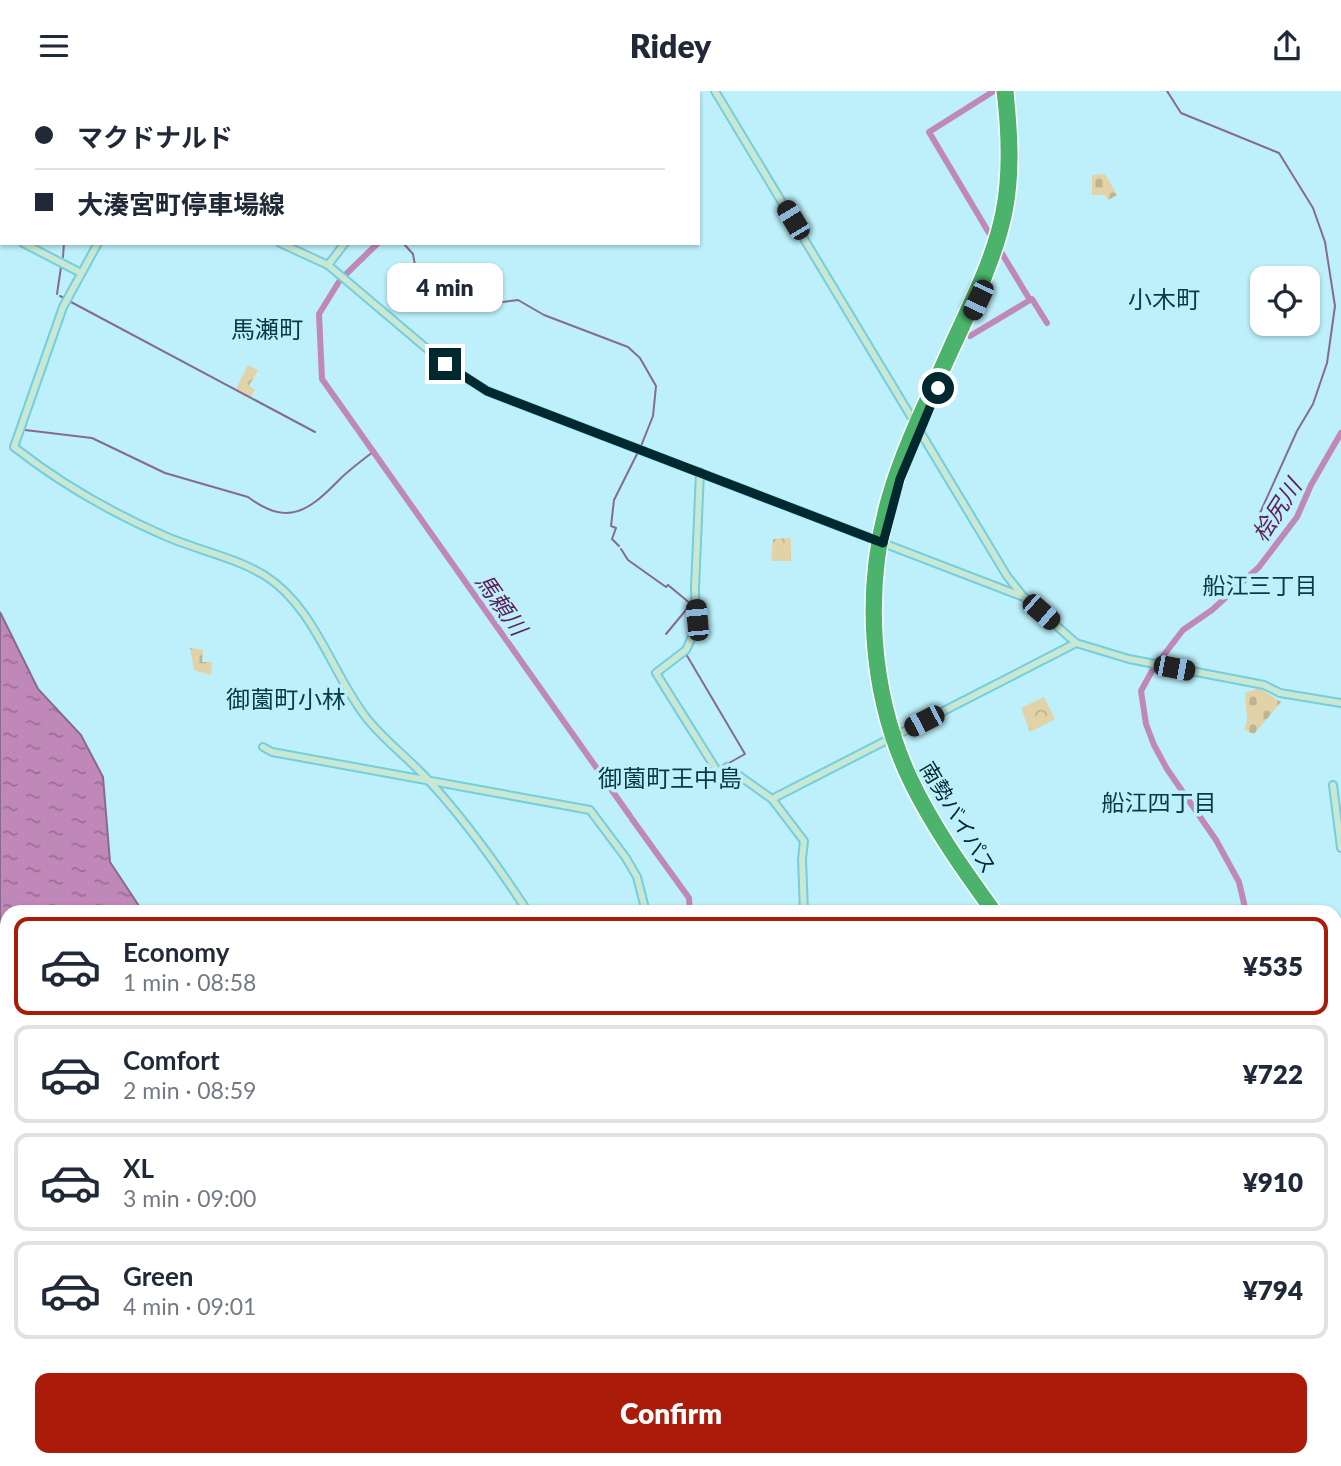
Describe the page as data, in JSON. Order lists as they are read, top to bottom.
{
  "streets": {
    "highway": ["南勢バイパス"]
  },
  "districts": [
    "小木町",
    "馬瀬町",
    "船江三丁目",
    "御薗町小林",
    "御薗町王中島",
    "船江四丁目"
  ],
  "water": ["桧尻川", "馬頼川"],
  "page": {
    "header": "Ridey",
    "banner": ["マクドナルド", "大湊宮町停車場線"],
    "bubble": "4 min",
    "list": [
      {
        "name": "Economy",
        "note": "1 min · 08:58",
        "value": "¥535"
      },
      {
        "name": "Comfort",
        "note": "2 min · 08:59",
        "value": "¥722"
      },
      {
        "name": "XL",
        "note": "3 min · 09:00",
        "value": "¥910"
      },
      {
        "name": "Green",
        "note": "4 min · 09:01",
        "value": "¥794"
      }
    ],
    "buttons": "Confirm"
  }
}
